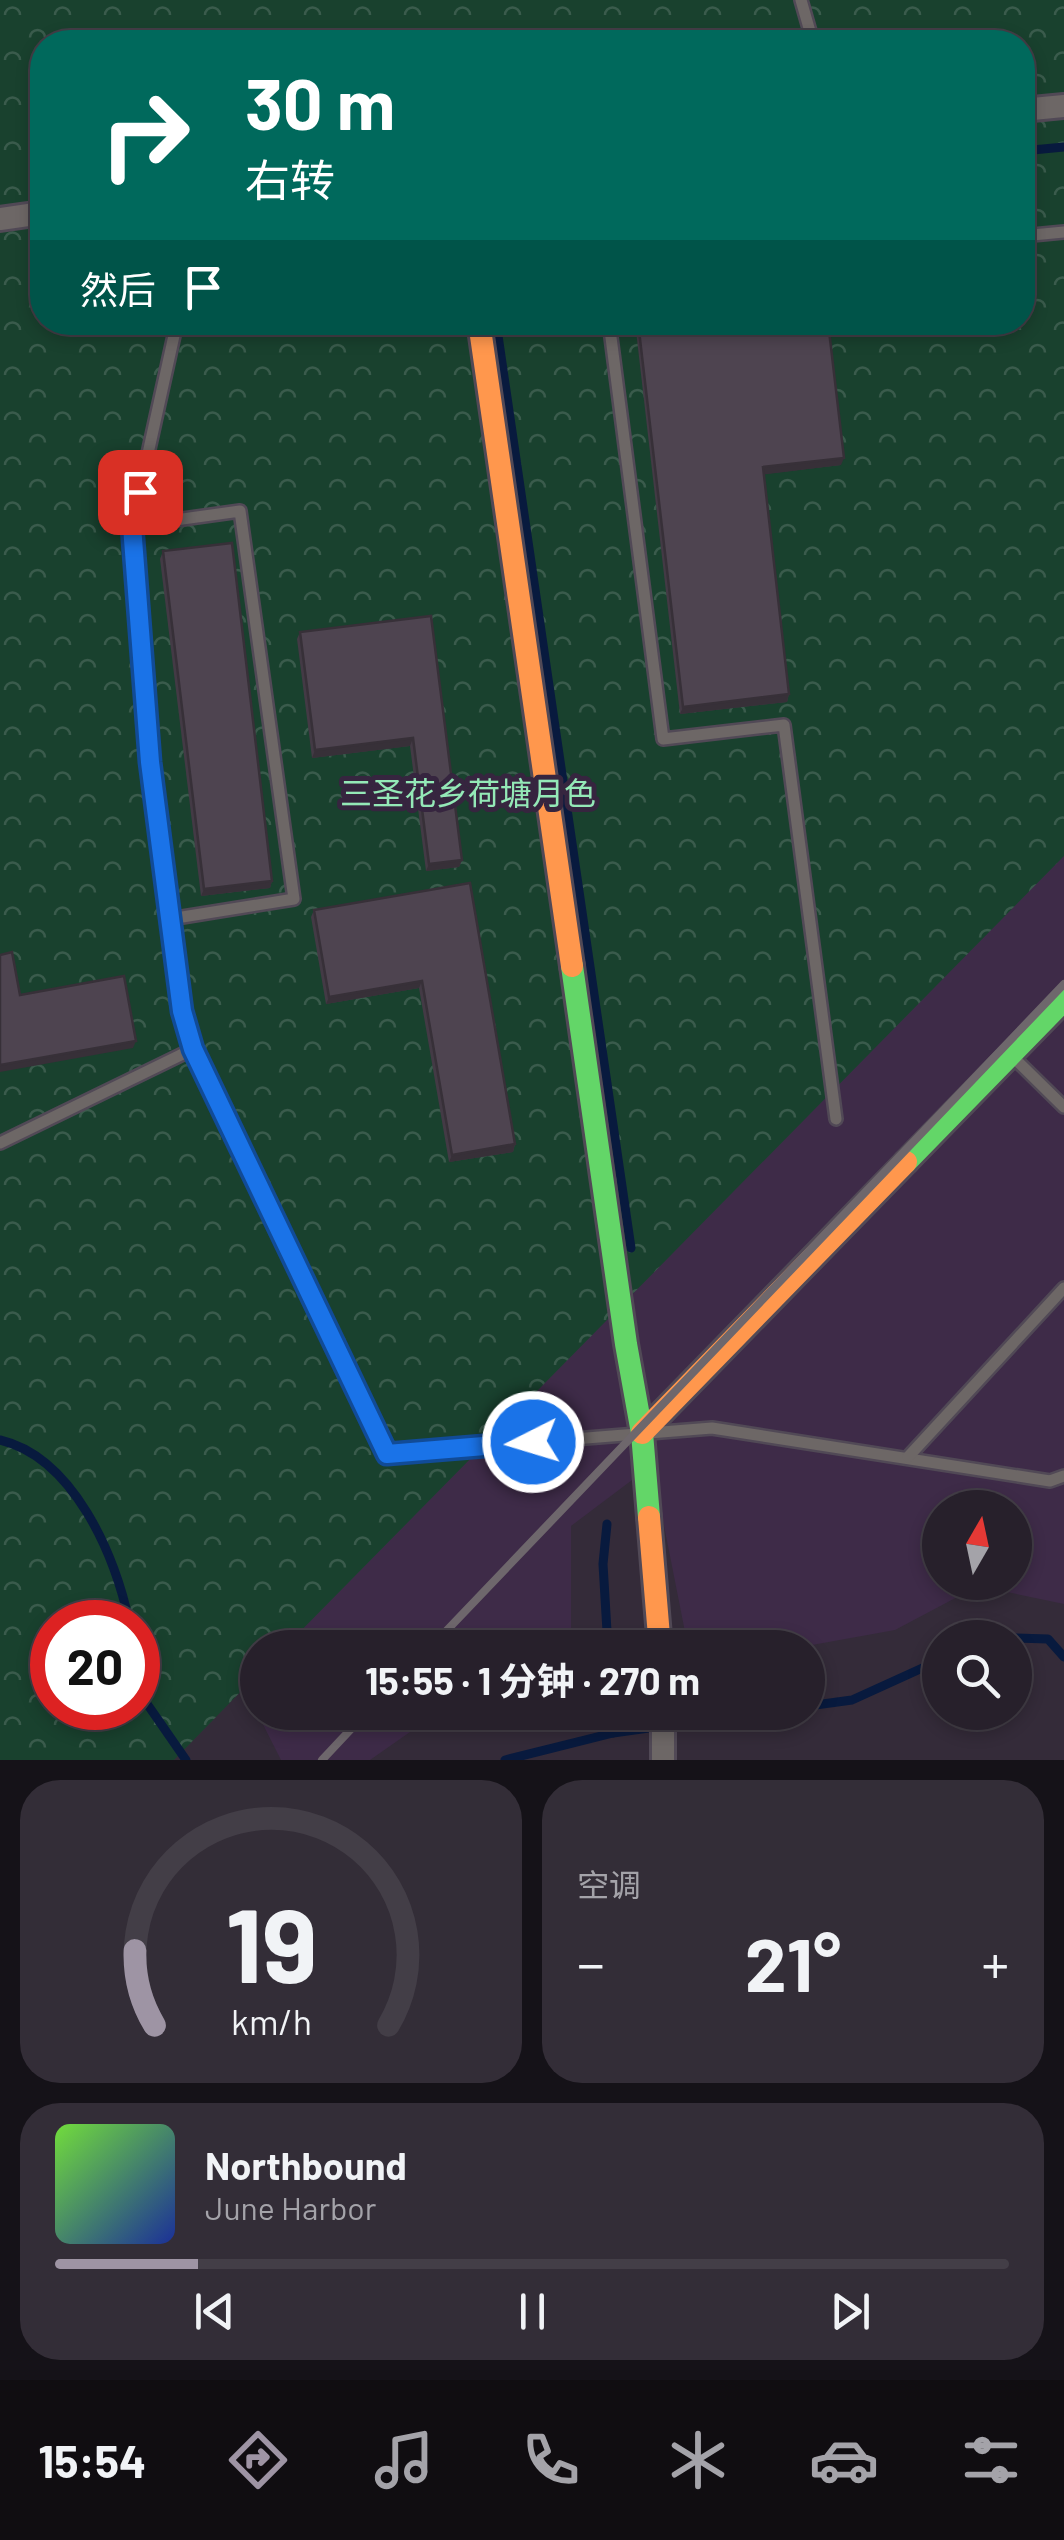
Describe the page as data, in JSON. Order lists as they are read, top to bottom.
{
  "parks": ["三圣花乡荷塘月色"],
  "north": "top",
  "page": {
    "turn": ["30 m", "右转"],
    "then": "然后",
    "limit": "20",
    "trip": "15:55 · 1 分钟 · 270 m",
    "tile": "空调",
    "heat": ["−", "21°", "+"],
    "song": ["Northbound", "June Harbor"],
    "tabs": "15:54",
    "gauge": ["19", "km/h"]
  }
}
